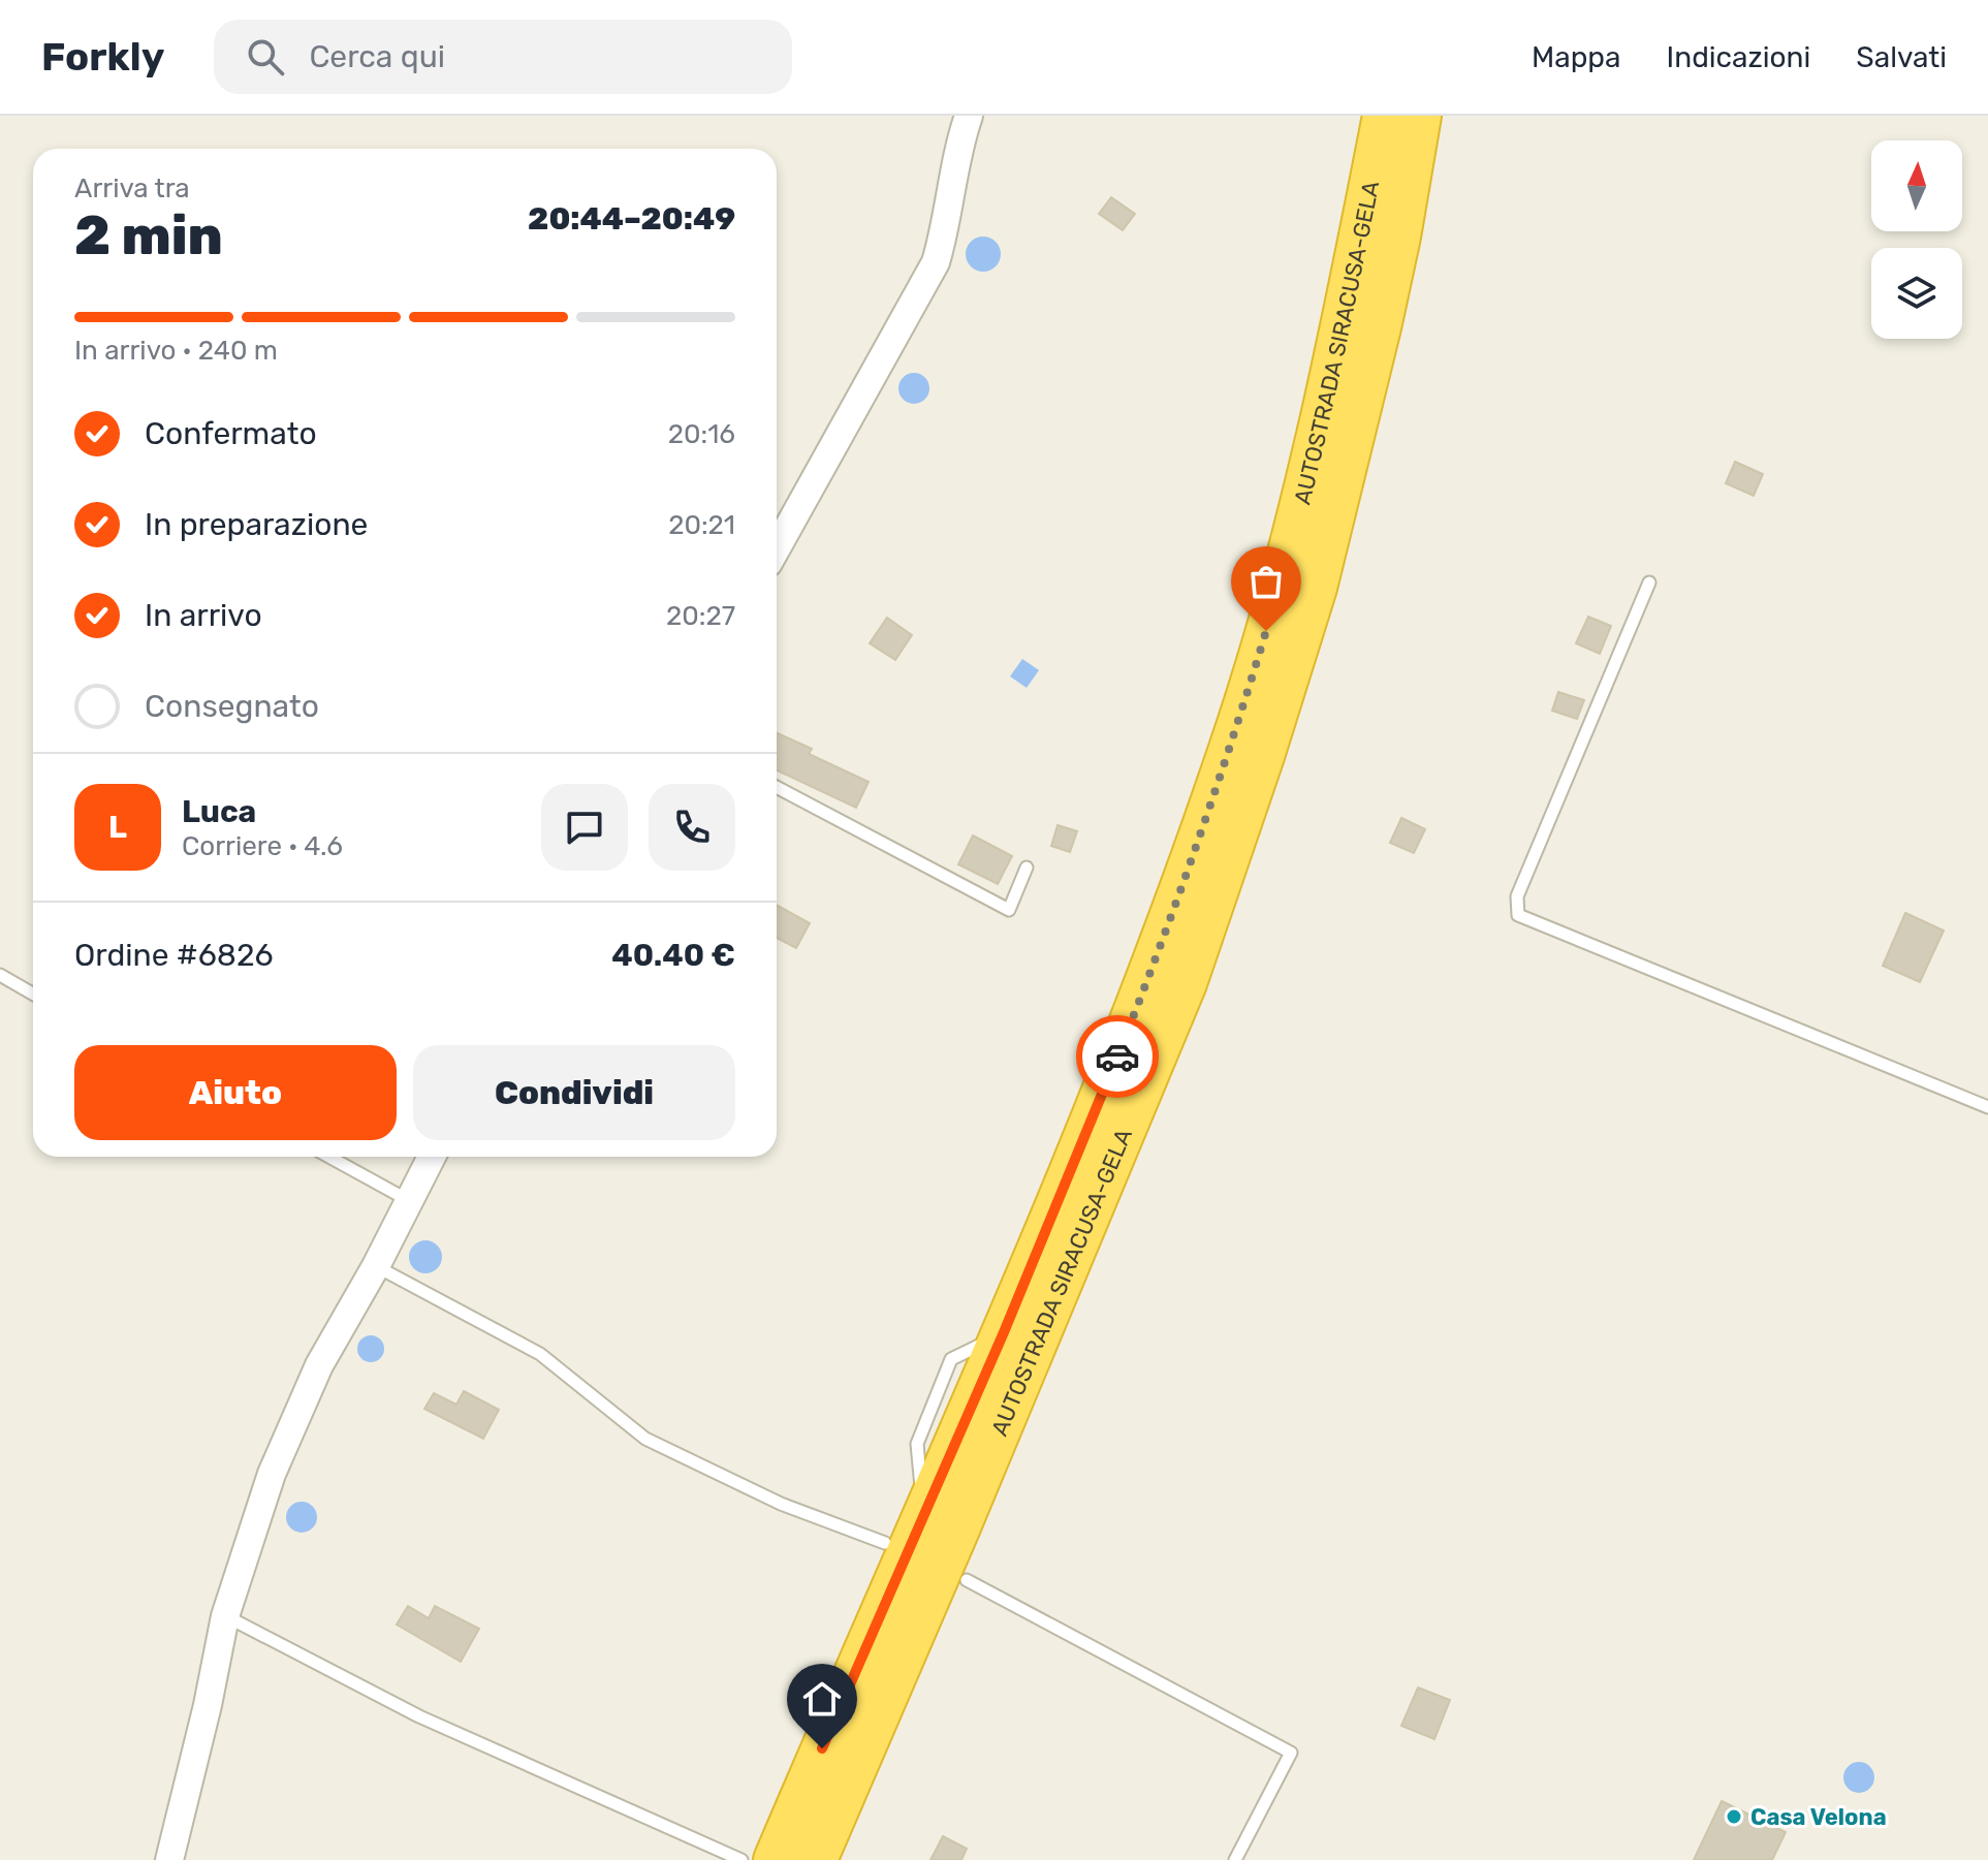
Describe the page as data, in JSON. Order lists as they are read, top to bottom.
{
  "streets": {
    "highway": ["AUTOSTRADA SIRACUSA-GELA"]
  },
  "places": ["Casa Velona"],
  "north": "top",
  "page": {
    "header": "Forkly",
    "search": "Cerca qui",
    "nav": ["Mappa", "Indicazioni", "Salvati"],
    "heading": ["2 min", "Arriva tra", "20:44–20:49"],
    "panel": [
      "Luca",
      "Corriere · 4.6",
      "Ordine #6826",
      "40.40 €"
    ],
    "bar": "In arrivo · 240 m",
    "list": [
      ["Confermato", "20:16"],
      ["In preparazione", "20:21"],
      ["In arrivo", "20:27"],
      "Consegnato"
    ],
    "round": "L",
    "buttons": ["Aiuto", "Condividi"]
  }
}
